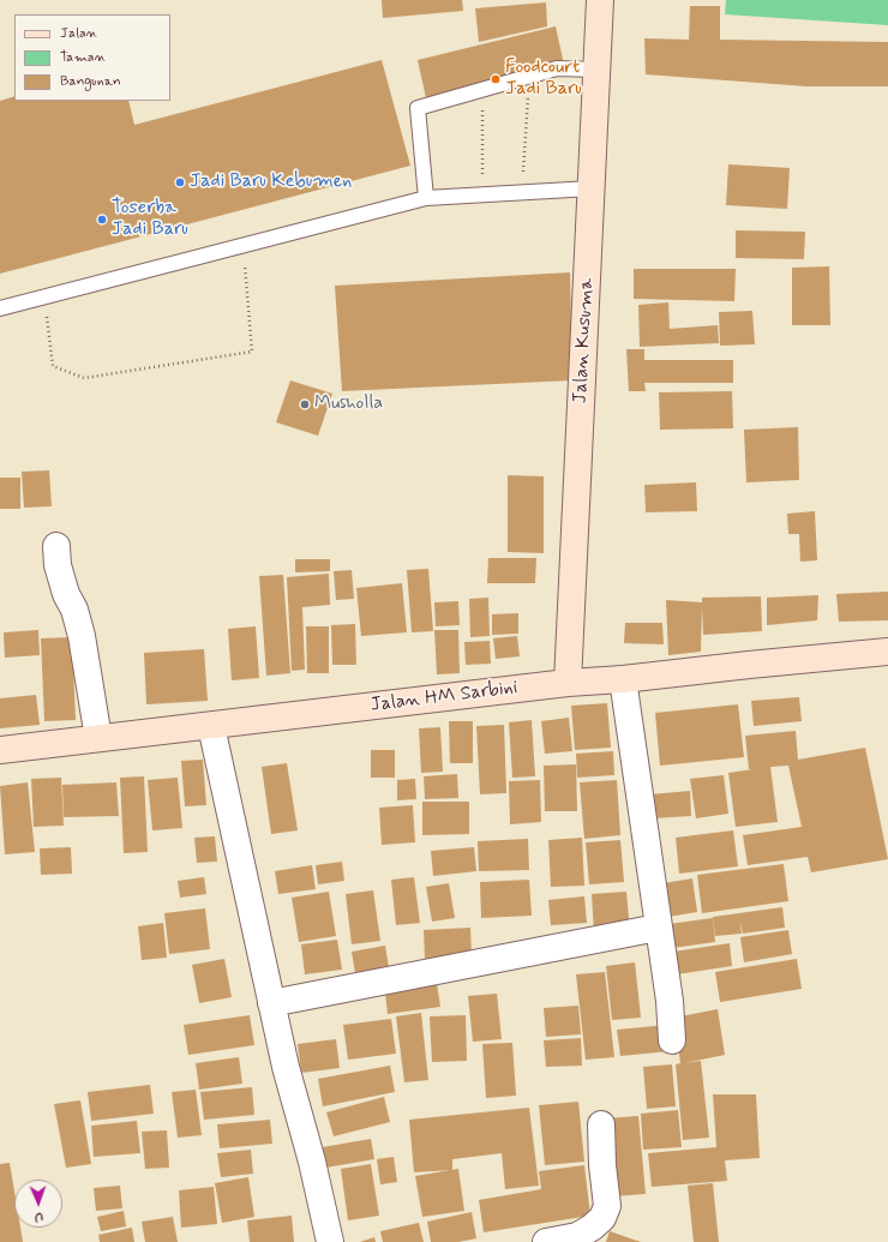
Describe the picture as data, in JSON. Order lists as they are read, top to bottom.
{
  "streets": {
    "main road": ["Jalan Kusuma", "Jalan HM Sarbini"]
  },
  "crossings": [
    ["Jalan Kusuma", "Jalan HM Sarbini"]
  ],
  "places": [
    "Foodcourt Jadi Baru",
    "Jadi Baru Kebumen",
    "Toserba Jadi Baru",
    "Musholla"
  ],
  "legend": ["Jalan", "Taman", "Bangunan"],
  "north": "bottom"
}
